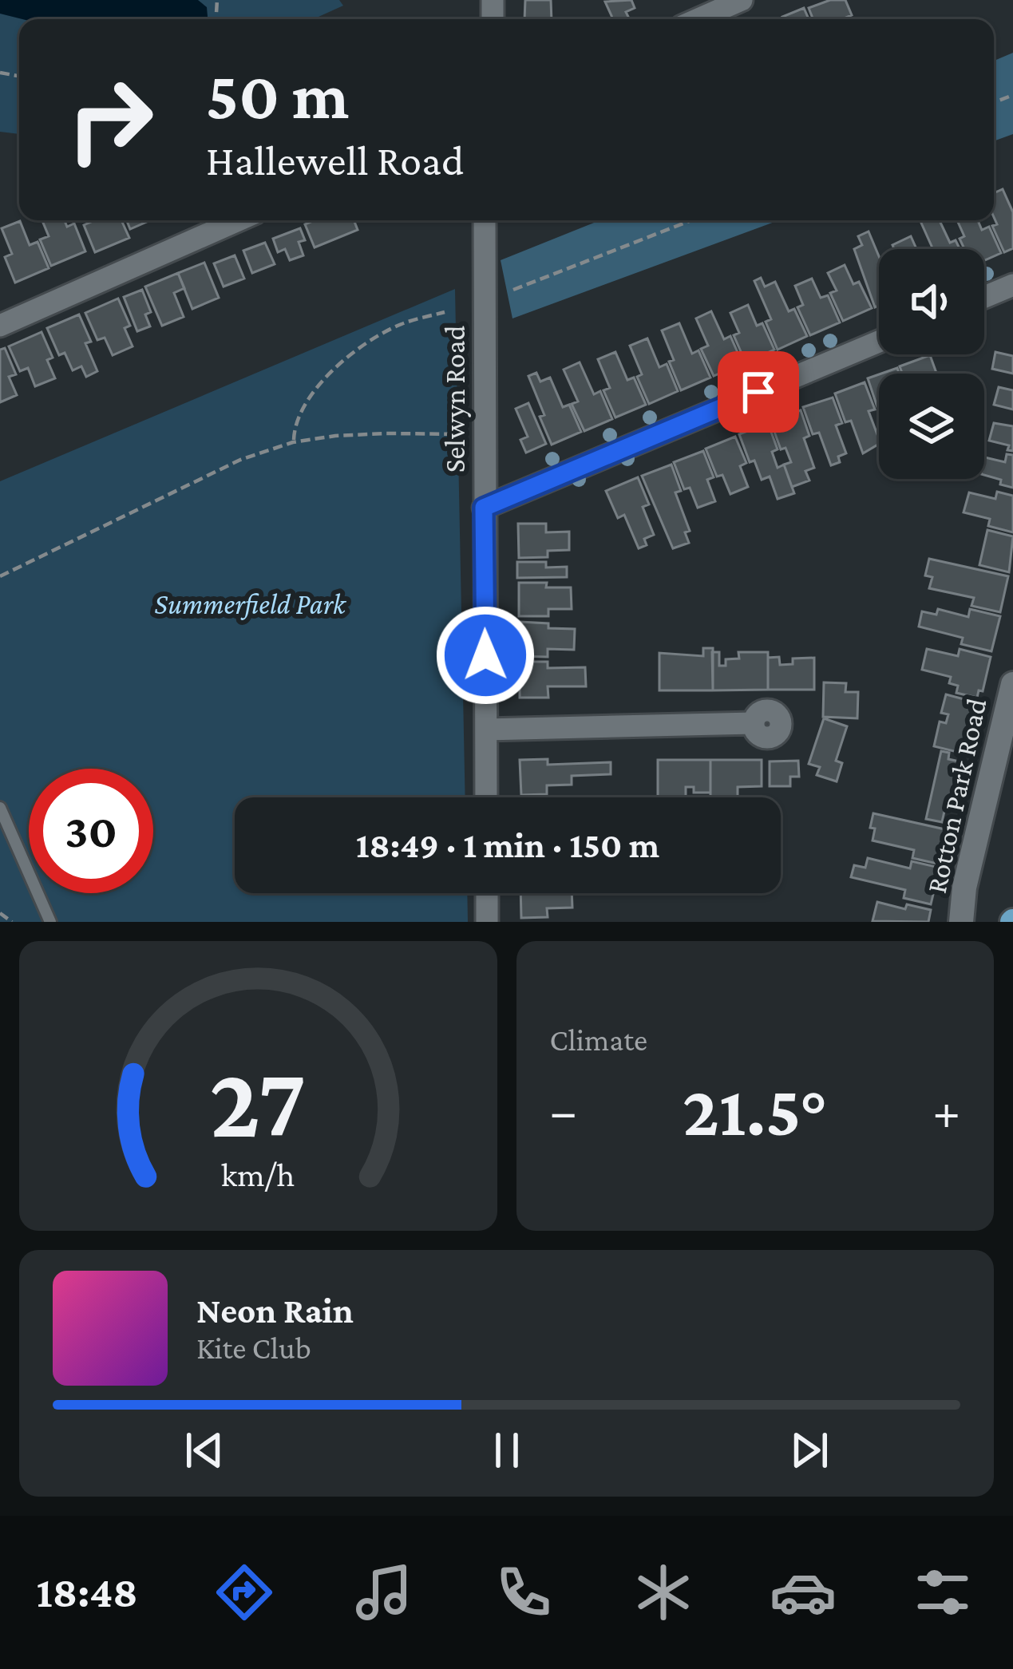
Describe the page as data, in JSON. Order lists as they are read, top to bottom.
{
  "streets": {
    "main road": ["Rotton Park Road"],
    "street": ["Selwyn Road"]
  },
  "parks": ["Summerfield Park"],
  "page": {
    "turn": ["50 m", "Hallewell Road"],
    "limit": "30",
    "trip": "18:49 · 1 min · 150 m",
    "tile": "Climate",
    "heat": ["−", "21.5°", "+"],
    "song": ["Neon Rain", "Kite Club"],
    "tabs": "18:48",
    "gauge": ["27", "km/h"]
  }
}
